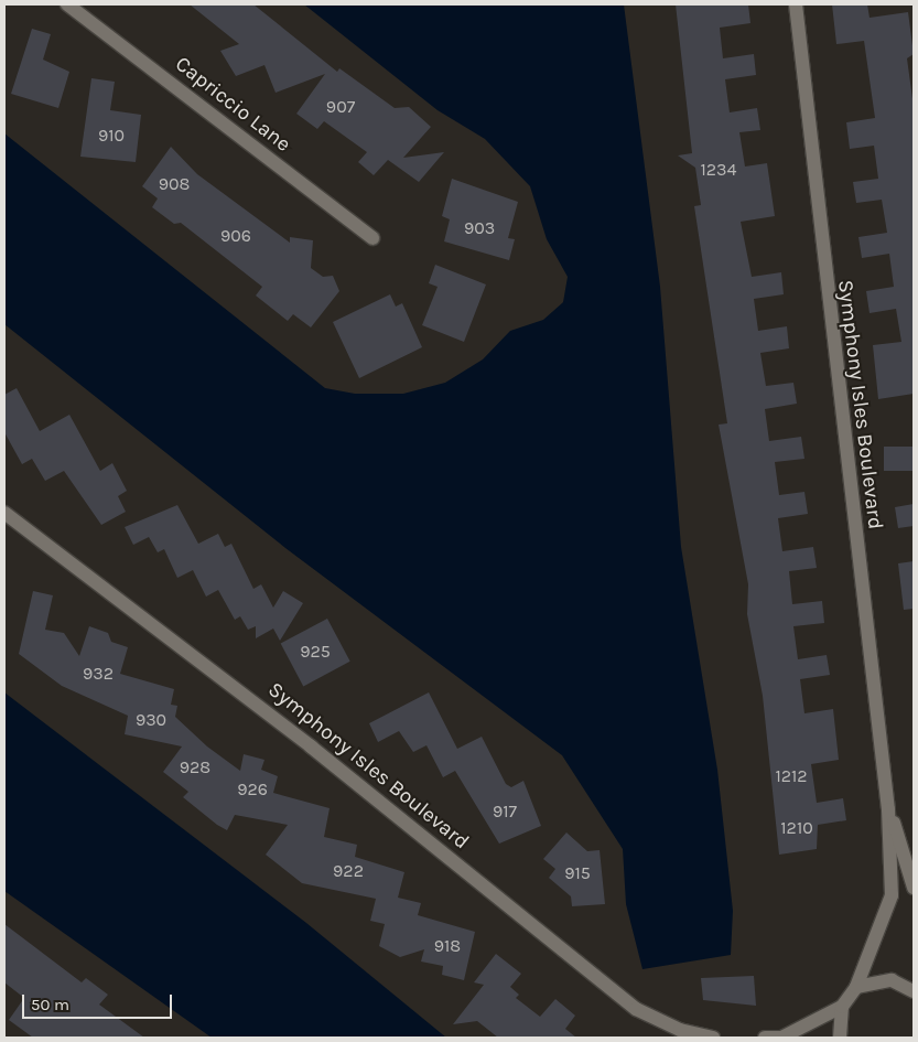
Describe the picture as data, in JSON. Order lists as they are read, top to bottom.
{
  "streets": {
    "street": ["Capriccio Lane", "Symphony Isles Boulevard"]
  },
  "house_numbers": [
    "907",
    "910",
    "1234",
    "908",
    "903",
    "906",
    "925",
    "932",
    "930",
    "928",
    "1212",
    "926",
    "917",
    "1210",
    "922",
    "915",
    "918"
  ],
  "scale_bar": "50 m"
}
